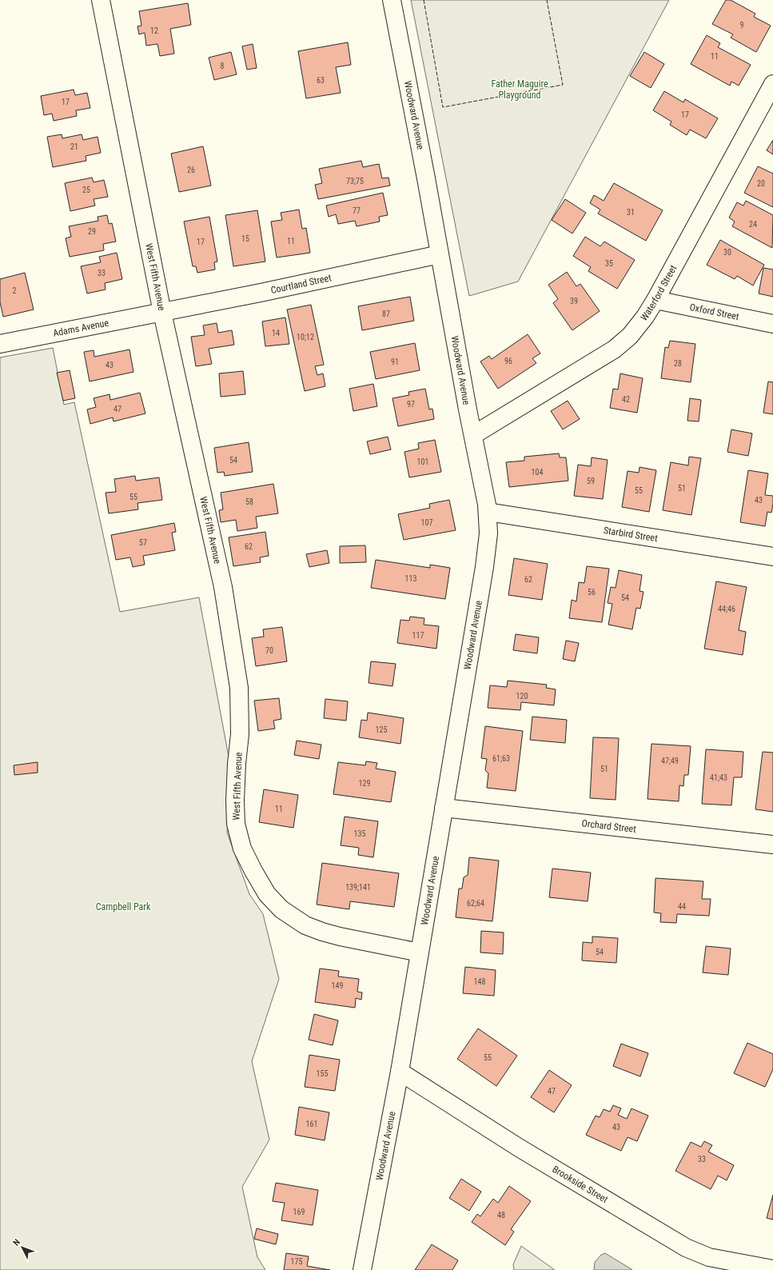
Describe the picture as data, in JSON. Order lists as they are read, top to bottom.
{
  "streets": {
    "street": [
      "Woodward Avenue",
      "West Fifth Avenue",
      "Courtland Street",
      "Waterford Street",
      "Oxford Street",
      "Adams Avenue",
      "Starbird Street",
      "Orchard Street",
      "Brookside Street"
    ]
  },
  "crossings": [
    ["Woodward Avenue", "West Fifth Avenue"],
    ["Woodward Avenue", "Courtland Street"],
    ["Woodward Avenue", "Waterford Street"],
    ["Woodward Avenue", "Starbird Street"],
    ["Woodward Avenue", "Orchard Street"],
    ["Woodward Avenue", "Brookside Street"],
    ["West Fifth Avenue", "Courtland Street"],
    ["West Fifth Avenue", "Adams Avenue"],
    ["Courtland Street", "Adams Avenue"],
    ["Waterford Street", "Oxford Street"]
  ],
  "parks": ["Father Maguire Playground", "Campbell Park"],
  "house_numbers": [
    "9",
    "12",
    "11",
    "8",
    "63",
    "17",
    "17",
    "21",
    "26",
    "73;75",
    "20",
    "25",
    "77",
    "31",
    "24",
    "29",
    "15",
    "11",
    "17",
    "30",
    "35",
    "33",
    "2",
    "39",
    "87",
    "14",
    "10;12",
    "96",
    "91",
    "28",
    "43",
    "42",
    "97",
    "47",
    "54",
    "101",
    "104",
    "59",
    "51",
    "55",
    "55",
    "43",
    "58",
    "107",
    "57",
    "62",
    "113",
    "62",
    "56",
    "54",
    "44;46",
    "117",
    "70",
    "120",
    "125",
    "61;63",
    "47;49",
    "51",
    "41;43",
    "129",
    "11",
    "135",
    "139;141",
    "62;64",
    "44",
    "54",
    "148",
    "149",
    "55",
    "155",
    "47",
    "161",
    "43",
    "33",
    "169",
    "48",
    "175"
  ],
  "north": "top left"
}
